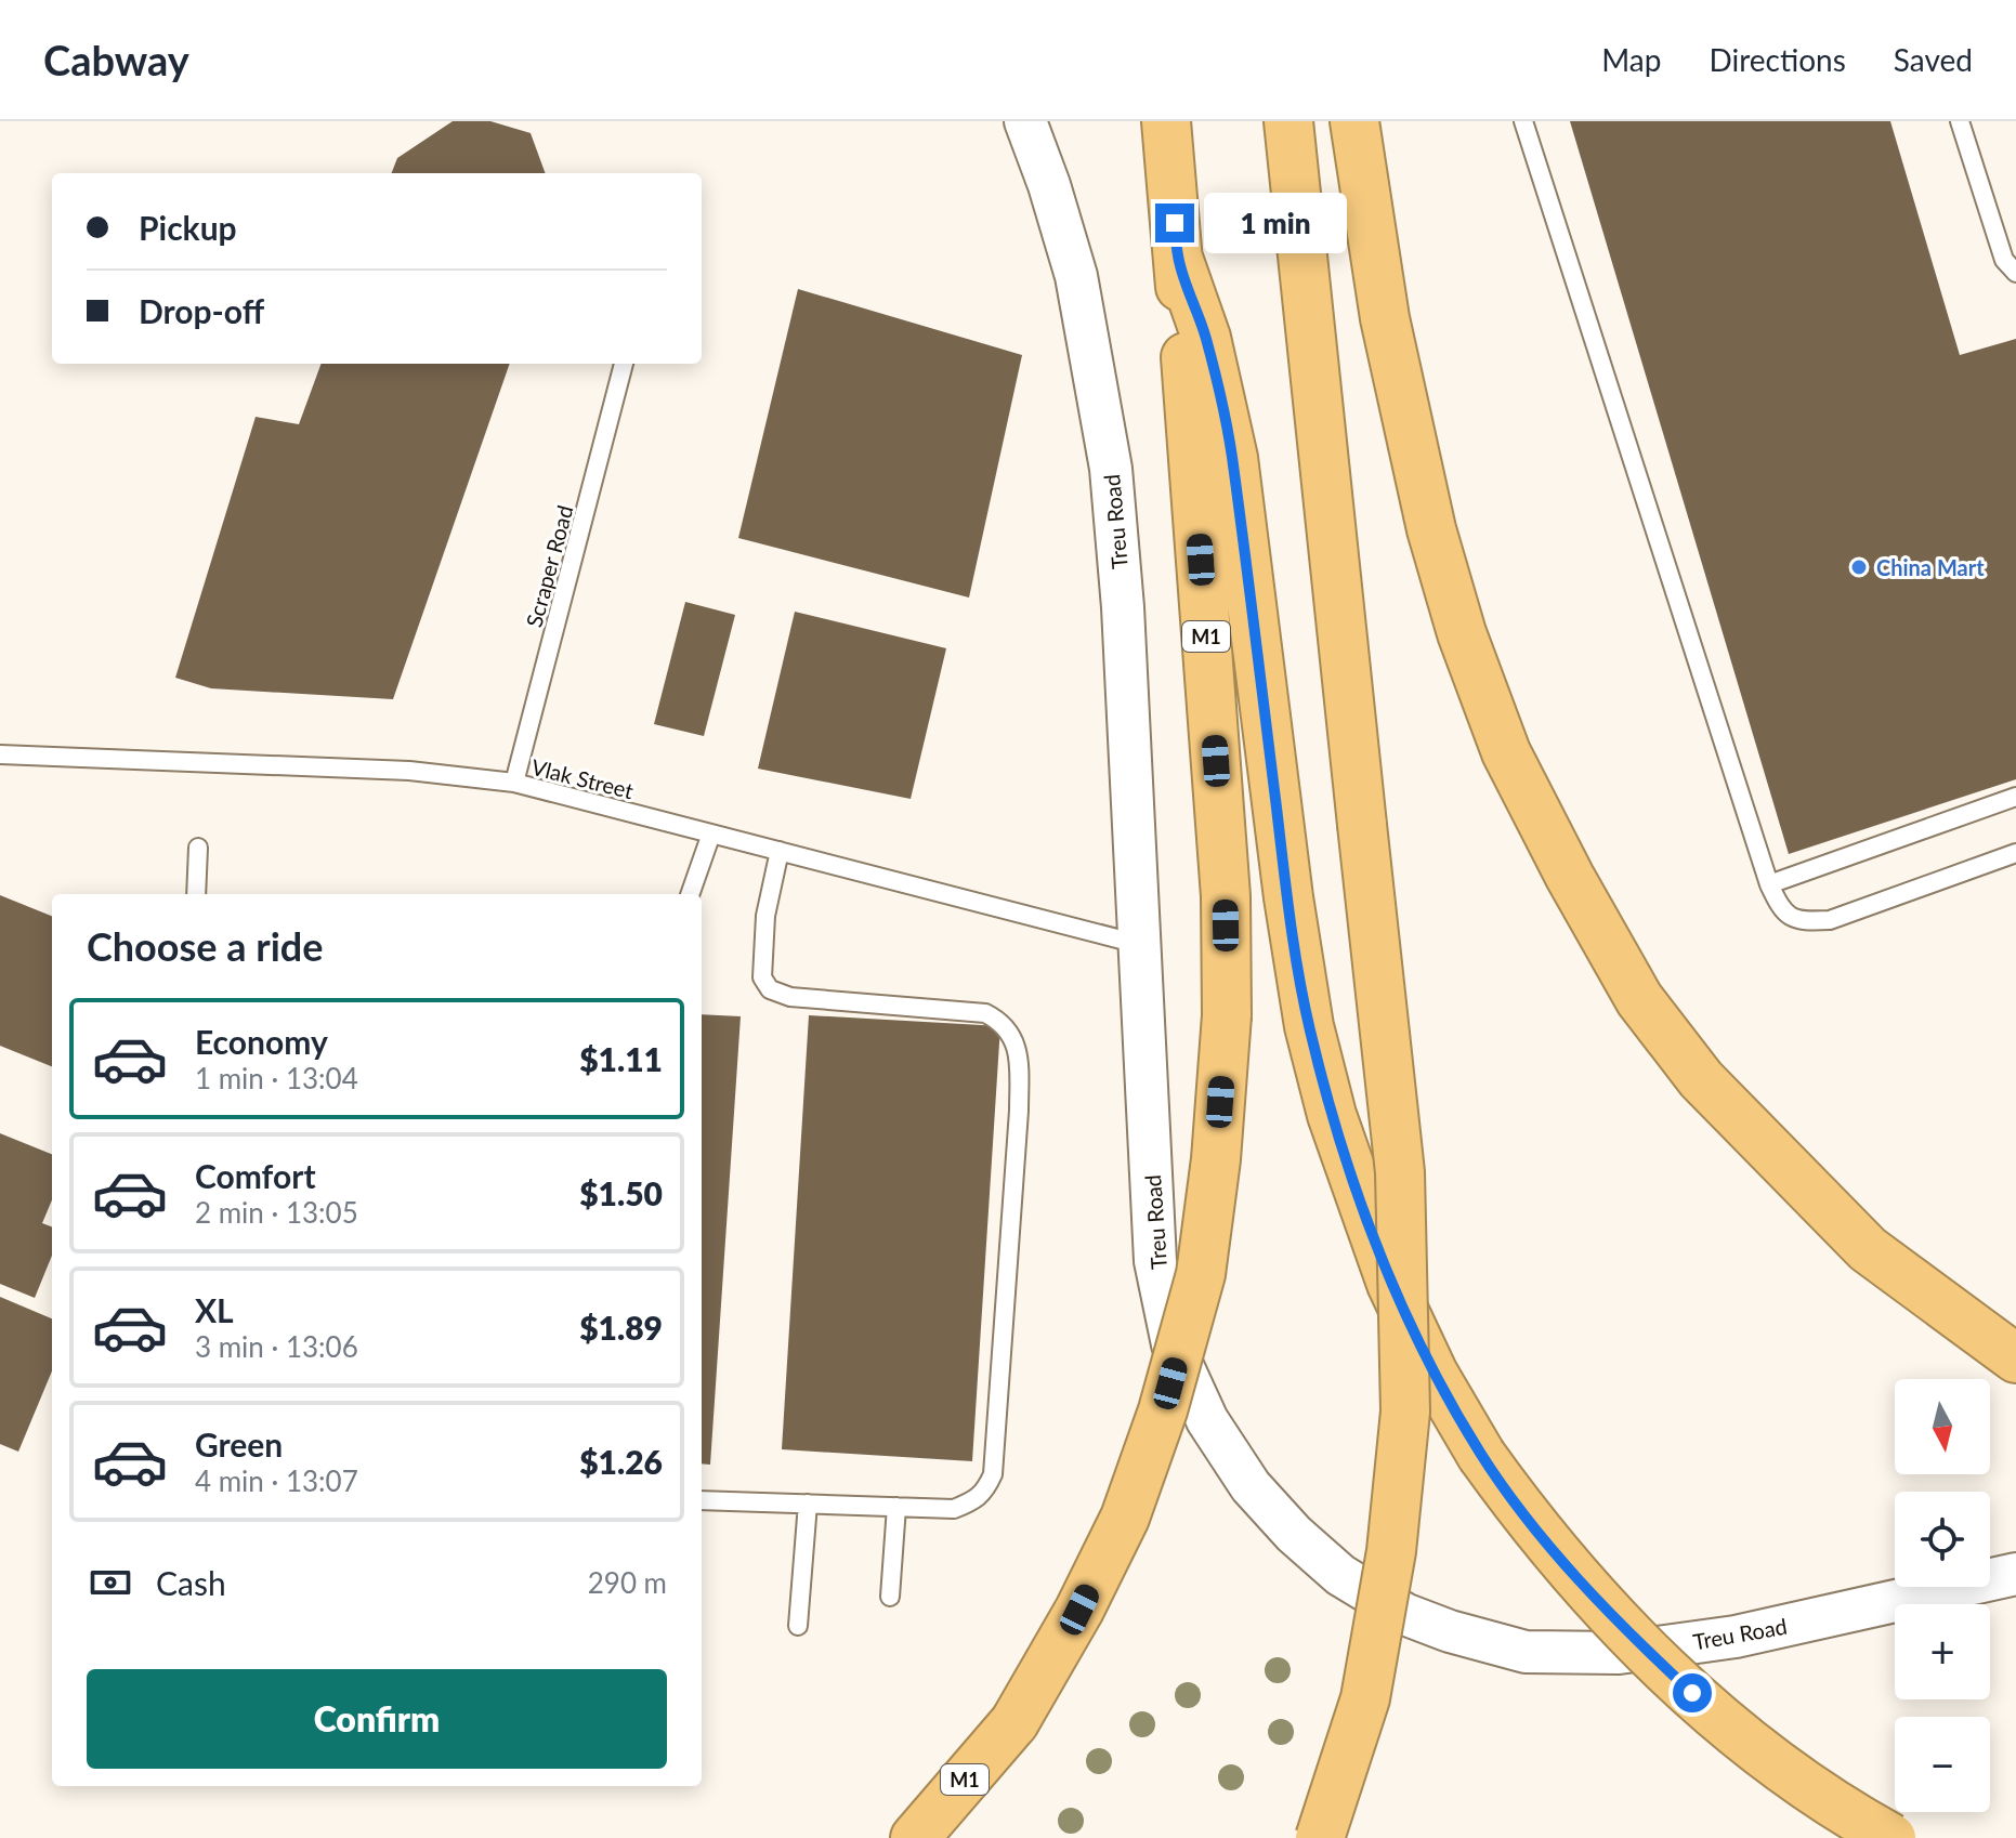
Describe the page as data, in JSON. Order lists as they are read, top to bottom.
{
  "streets": {
    "highway": ["M1"],
    "street": ["Treu Road"],
    "lane": ["Scraper Road", "Vlak Street"]
  },
  "crossings": [
    ["Treu Road", "Vlak Street"],
    ["Scraper Road", "Vlak Street"]
  ],
  "places": ["China Mart"],
  "north": "bottom",
  "page": {
    "header": "Cabway",
    "nav": ["Map", "Directions", "Saved"],
    "banner": ["Pickup", "Drop-off"],
    "bubble": "1 min",
    "heading": "Choose a ride",
    "list": [
      {
        "name": "Economy",
        "note": "1 min · 13:04",
        "value": "$1.11"
      },
      {
        "name": "Comfort",
        "note": "2 min · 13:05",
        "value": "$1.50"
      },
      {
        "name": "XL",
        "note": "3 min · 13:06",
        "value": "$1.89"
      },
      {
        "name": "Green",
        "note": "4 min · 13:07",
        "value": "$1.26"
      }
    ],
    "map_buttons": ["+", "−"],
    "pay": ["Cash", "290 m"],
    "buttons": "Confirm"
  }
}
